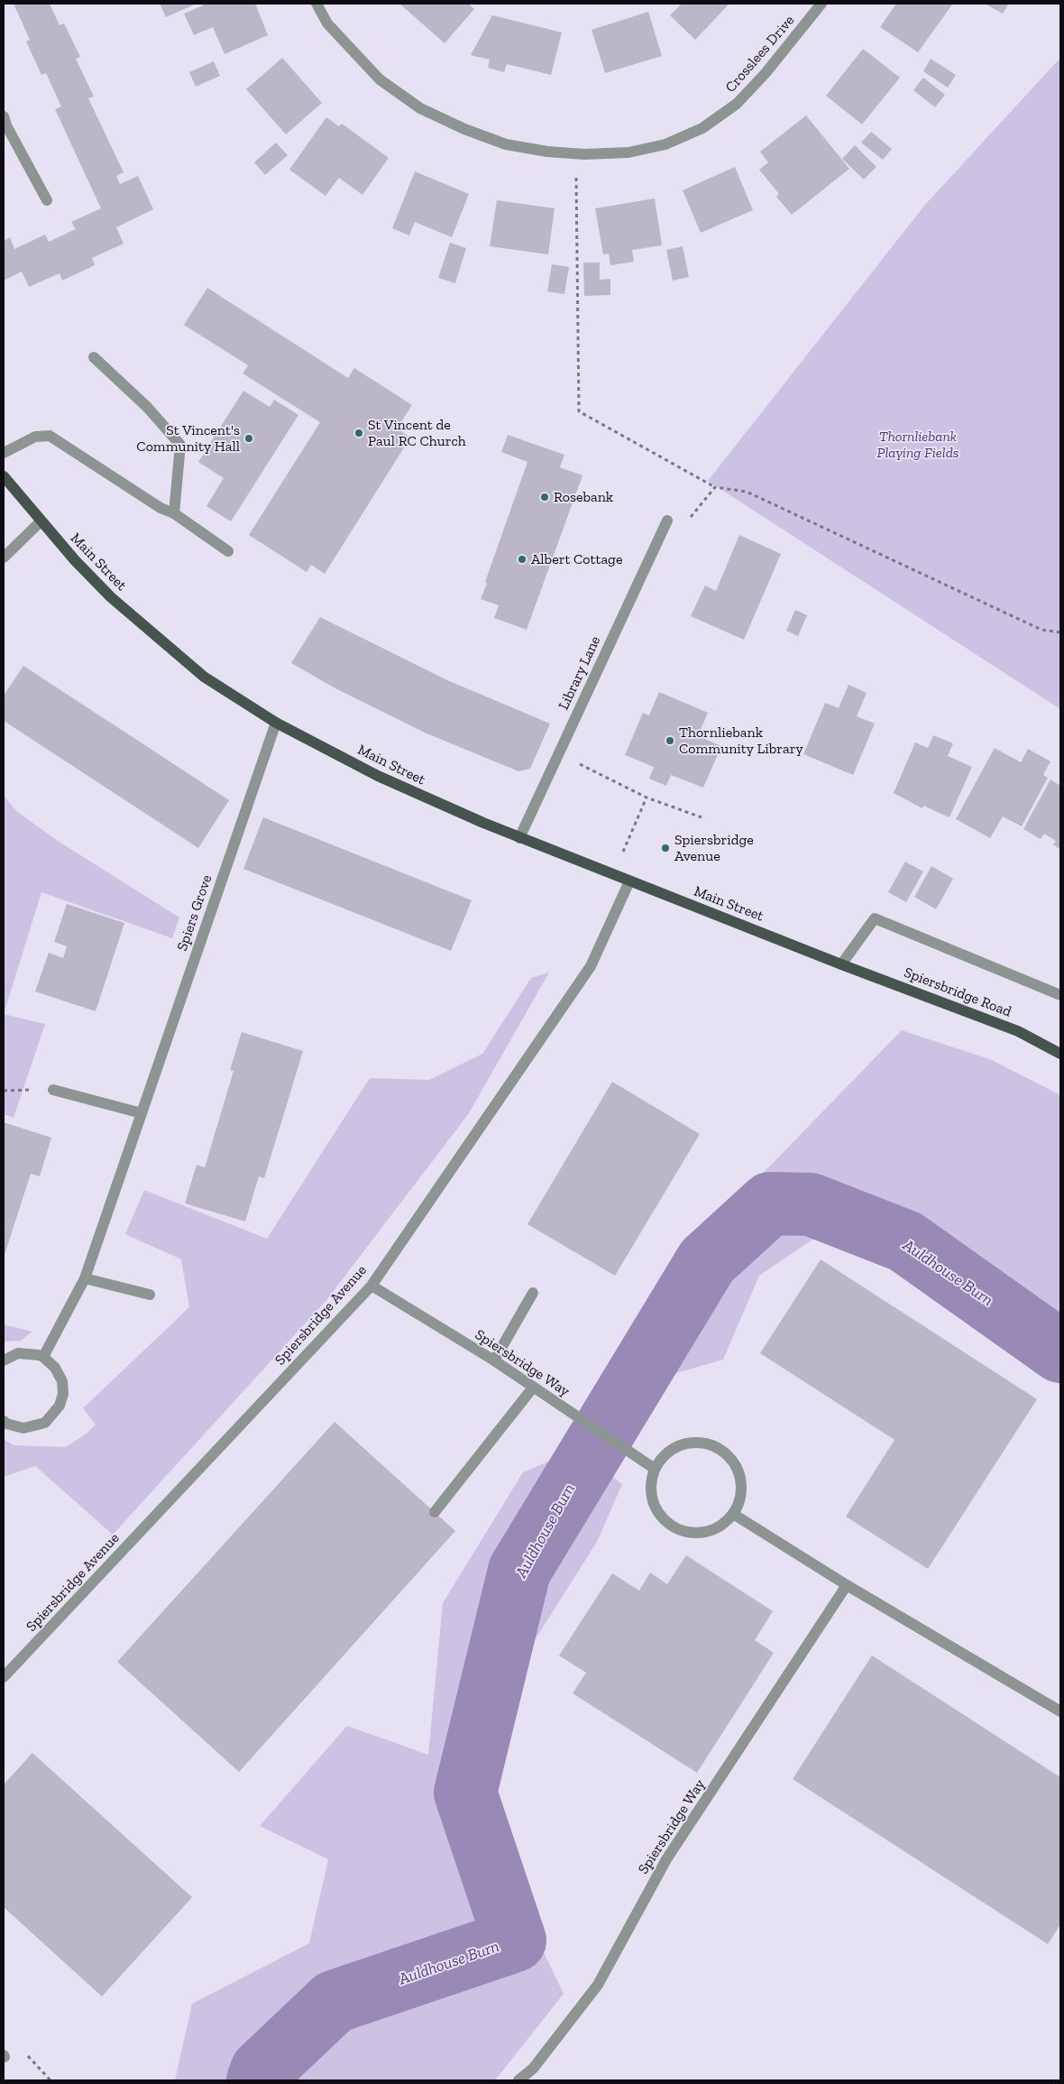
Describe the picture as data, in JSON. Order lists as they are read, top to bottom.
{
  "streets": {
    "main road": ["Main Street", "Spiersbridge Road"],
    "street": [
      "Crosslees Drive",
      "Library Lane",
      "Spiers Grove",
      "Spiersbridge Avenue",
      "Spiersbridge Way"
    ]
  },
  "crossings": [
    ["Main Street", "Library Lane"],
    ["Main Street", "Spiers Grove"],
    ["Main Street", "Spiersbridge Road"],
    ["Main Street", "Spiersbridge Avenue"],
    ["Spiersbridge Avenue", "Spiersbridge Way"]
  ],
  "water": ["Auldhouse Burn"],
  "parks": ["Thornliebank Playing Fields"],
  "places": [
    "St Vincent de Paul RC Church",
    "St Vincent's Community Hall",
    "Rosebank",
    "Albert Cottage",
    "Thornliebank Community Library",
    "Spiersbridge Avenue"
  ]
}
